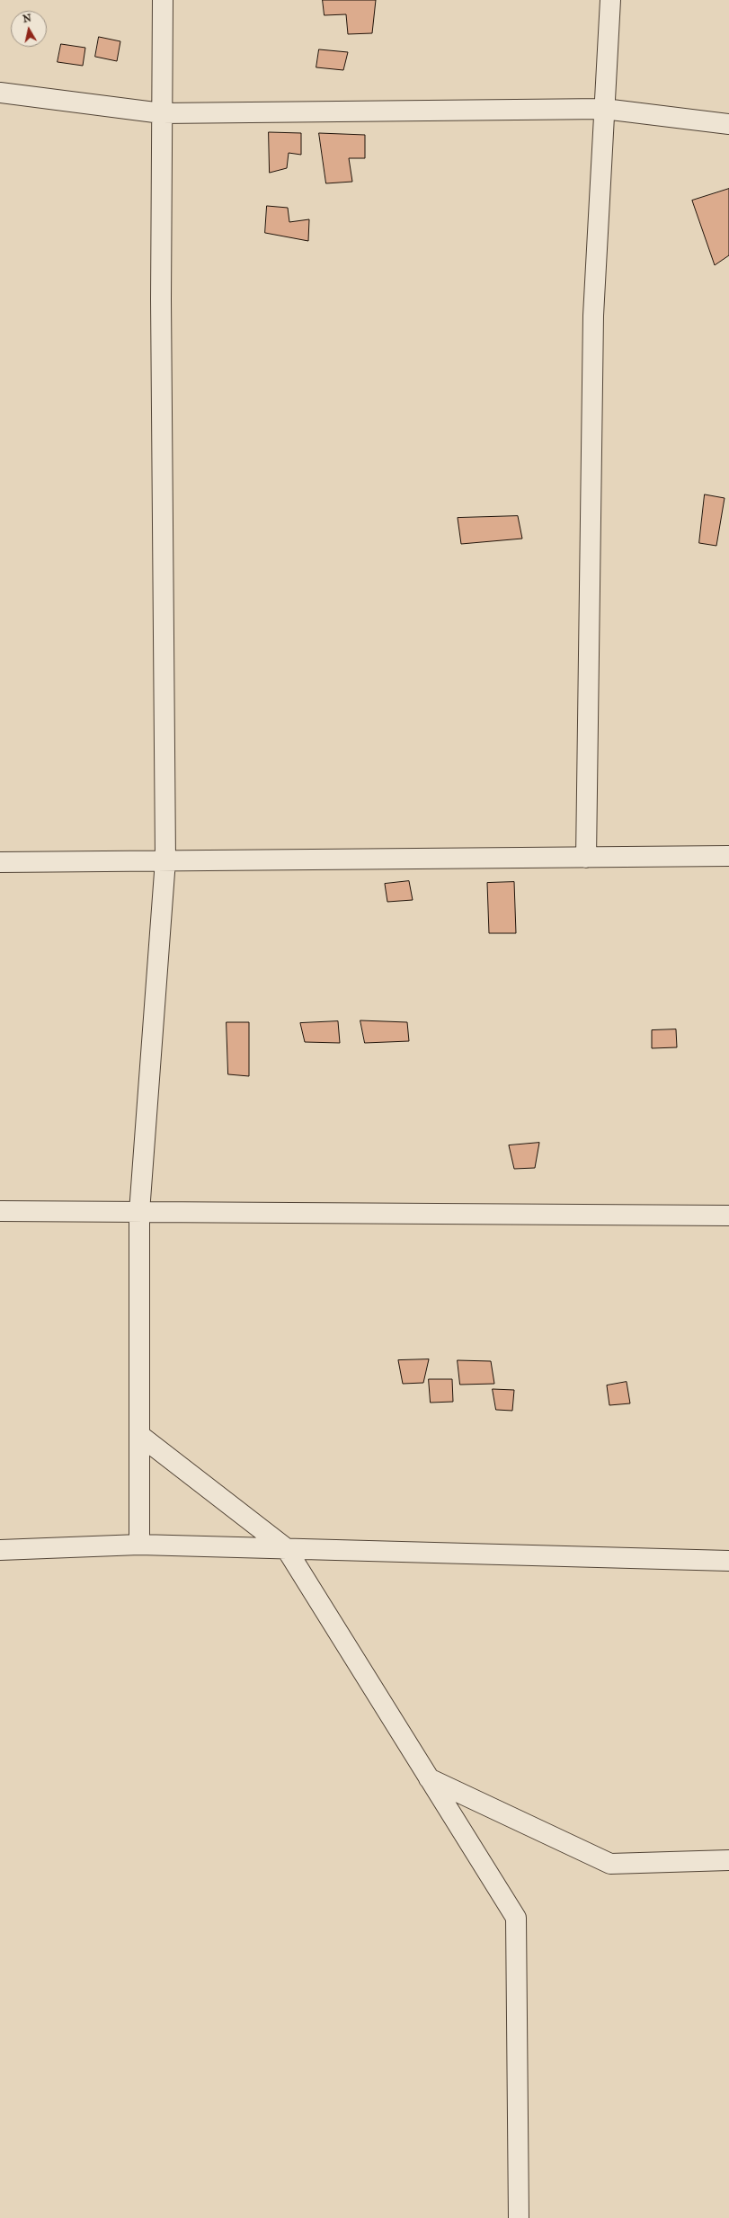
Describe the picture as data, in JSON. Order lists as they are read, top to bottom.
{
  "north": "top"
}
